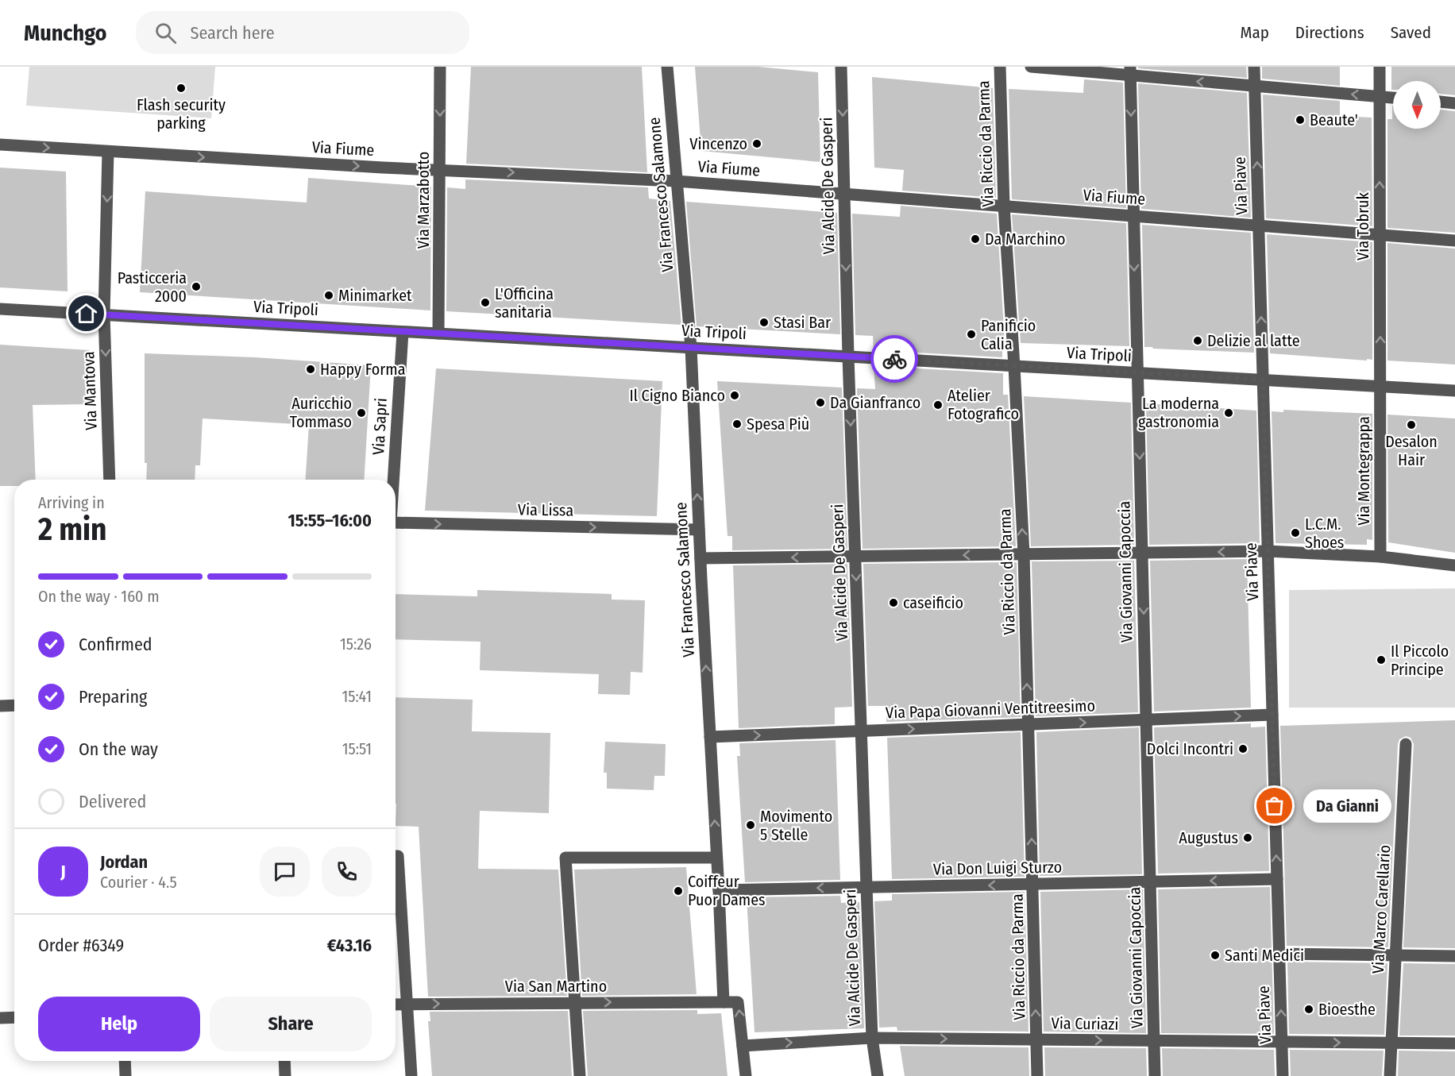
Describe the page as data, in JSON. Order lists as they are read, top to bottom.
{
  "streets": {
    "street": [
      "Via Riccio da Parma",
      "Via Fiume",
      "Via Alcide De Gasperi",
      "Via Piave",
      "Via Francesco Salamone",
      "Via Marzabotto",
      "Via Tobruk",
      "Via Tripoli",
      "Via Mantova",
      "Via Sapri",
      "Via Montegrappa",
      "Via Lissa",
      "Via Giovanni Capoccia",
      "Via Papa Giovanni Ventitreesimo",
      "Via Don Luigi Sturzo",
      "Via Marco Carellario",
      "Via San Martino",
      "Via Curiazi"
    ]
  },
  "crossings": [
    ["Via Riccio da Parma", "Via Fiume"],
    ["Via Riccio da Parma", "Via Tripoli"],
    ["Via Riccio da Parma", "Via Papa Giovanni Ventitreesimo"],
    ["Via Riccio da Parma", "Via Don Luigi Sturzo"],
    ["Via Riccio da Parma", "Via Curiazi"],
    ["Via Fiume", "Via Alcide De Gasperi"],
    ["Via Fiume", "Via Piave"],
    ["Via Fiume", "Via Francesco Salamone"],
    ["Via Fiume", "Via Marzabotto"],
    ["Via Fiume", "Via Tobruk"],
    ["Via Fiume", "Via Mantova"],
    ["Via Fiume", "Via Giovanni Capoccia"],
    ["Via Alcide De Gasperi", "Via Tripoli"],
    ["Via Alcide De Gasperi", "Via Papa Giovanni Ventitreesimo"],
    ["Via Alcide De Gasperi", "Via Don Luigi Sturzo"],
    ["Via Alcide De Gasperi", "Via Curiazi"],
    ["Via Piave", "Via Tripoli"],
    ["Via Piave", "Via Papa Giovanni Ventitreesimo"],
    ["Via Piave", "Via Don Luigi Sturzo"],
    ["Via Piave", "Via Curiazi"],
    ["Via Francesco Salamone", "Via Tripoli"],
    ["Via Francesco Salamone", "Via Lissa"],
    ["Via Francesco Salamone", "Via Papa Giovanni Ventitreesimo"],
    ["Via Francesco Salamone", "Via Don Luigi Sturzo"],
    ["Via Francesco Salamone", "Via San Martino"],
    ["Via Marzabotto", "Via Tripoli"],
    ["Via Tobruk", "Via Tripoli"],
    ["Via Tobruk", "Via Montegrappa"],
    ["Via Tripoli", "Via Mantova"],
    ["Via Tripoli", "Via Sapri"],
    ["Via Tripoli", "Via Montegrappa"],
    ["Via Tripoli", "Via Giovanni Capoccia"],
    ["Via Giovanni Capoccia", "Via Papa Giovanni Ventitreesimo"],
    ["Via Giovanni Capoccia", "Via Don Luigi Sturzo"],
    ["Via Giovanni Capoccia", "Via Curiazi"],
    ["Via Marco Carellario", "Via Curiazi"]
  ],
  "one_way": [
    "Via Riccio da Parma",
    "Via Fiume",
    "Via Alcide De Gasperi",
    "Via Piave",
    "Via Francesco Salamone",
    "Via Marzabotto",
    "Via Tobruk",
    "Via Mantova",
    "Via Lissa",
    "Via Giovanni Capoccia",
    "Via Papa Giovanni Ventitreesimo",
    "Via Don Luigi Sturzo",
    "Via San Martino",
    "Via Curiazi"
  ],
  "places": [
    "Flash security parking",
    "Beaute'",
    "Vincenzo",
    "Da Marchino",
    "Pasticceria 2000",
    "Minimarket",
    "L'Officina sanitaria",
    "Stasi Bar",
    "Panificio Calia",
    "Delizie al latte",
    "Happy Forma",
    "Il Cigno Bianco",
    "Da Gianfranco",
    "Atelier Fotografico",
    "Auricchio Tommaso",
    "La moderna gastronomia",
    "Spesa Più",
    "Desalon Hair",
    "L.C.M. Shoes",
    "caseificio",
    "Il Piccolo Principe",
    "Dolci Incontri",
    "Da Gianni",
    "Movimento 5 Stelle",
    "Augustus",
    "Coiffeur Puor Dames",
    "Santi Medici",
    "Bioesthe"
  ],
  "north": "bottom",
  "page": {
    "header": "Munchgo",
    "search": "Search here",
    "nav": ["Map", "Directions", "Saved"],
    "heading": ["2 min", "Arriving in", "15:55–16:00"],
    "panel": [
      "Jordan",
      "Courier · 4.5",
      "Order #6349",
      "€43.16"
    ],
    "bar": "On the way · 160 m",
    "list": [
      ["Confirmed", "15:26"],
      ["Preparing", "15:41"],
      ["On the way", "15:51"],
      "Delivered"
    ],
    "bubble": "Da Gianni",
    "round": "J",
    "buttons": ["Help", "Share"]
  }
}
